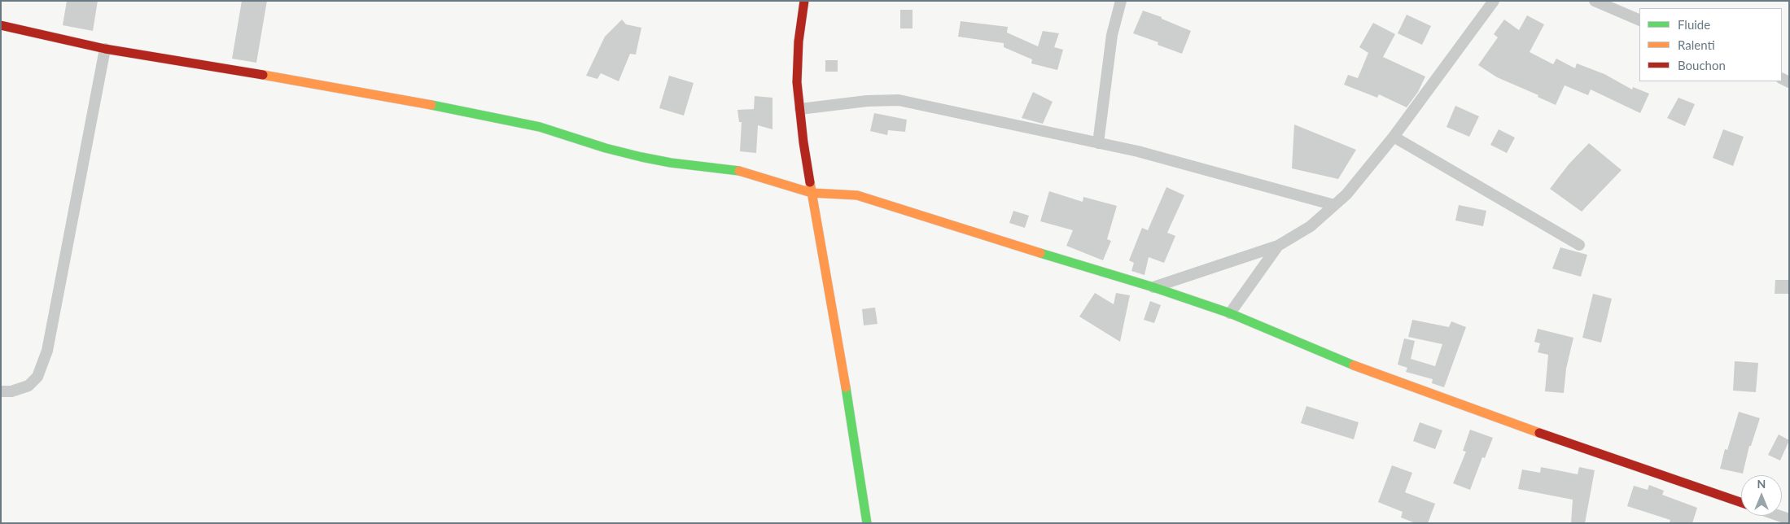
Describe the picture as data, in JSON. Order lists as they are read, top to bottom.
{
  "legend": ["Fluide", "Ralenti", "Bouchon"],
  "north": "top"
}
